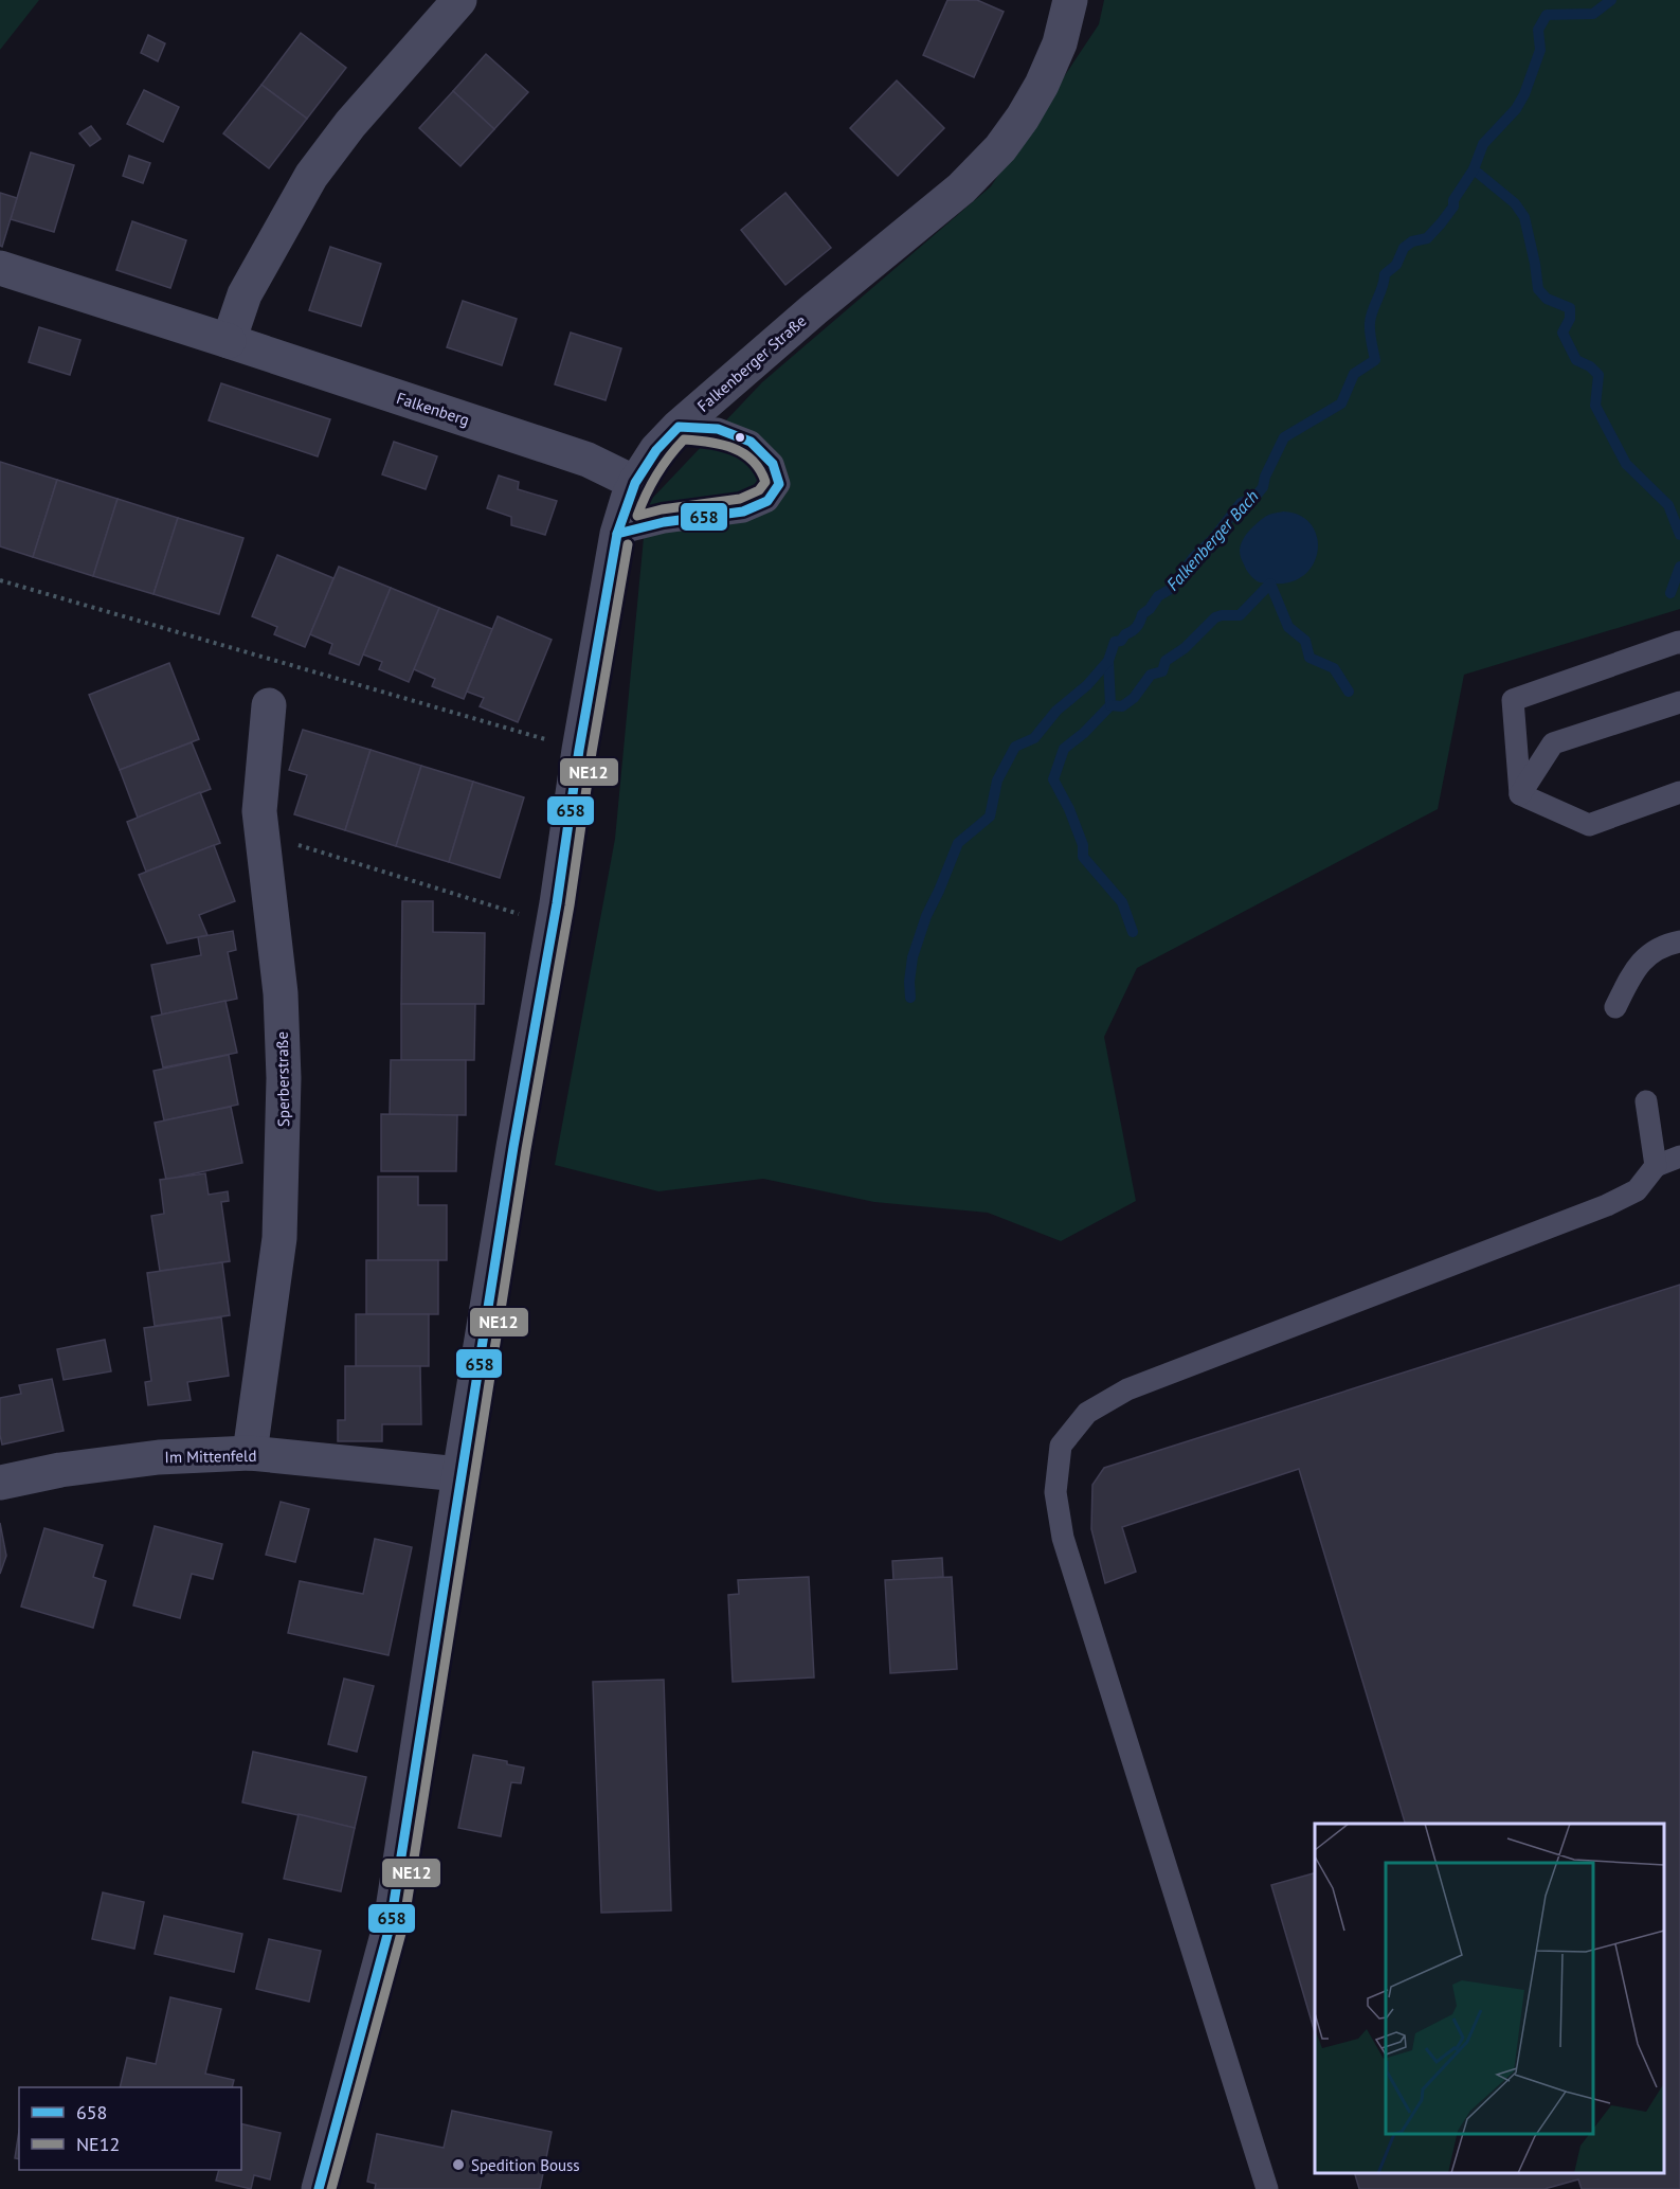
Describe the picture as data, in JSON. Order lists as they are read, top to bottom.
{
  "streets": {
    "street": [
      "Falkenberger Straße",
      "Falkenberg",
      "Sperberstraße",
      "Im Mittenfeld"
    ]
  },
  "crossings": [
    ["Falkenberger Straße", "Falkenberg"],
    ["Falkenberger Straße", "Im Mittenfeld"],
    ["Sperberstraße", "Im Mittenfeld"]
  ],
  "water": ["Falkenberger Bach"],
  "places": ["Spedition Bouss"],
  "lines": ["transit line 658", "transit line NE12"],
  "legend": ["658", "NE12"]
}
